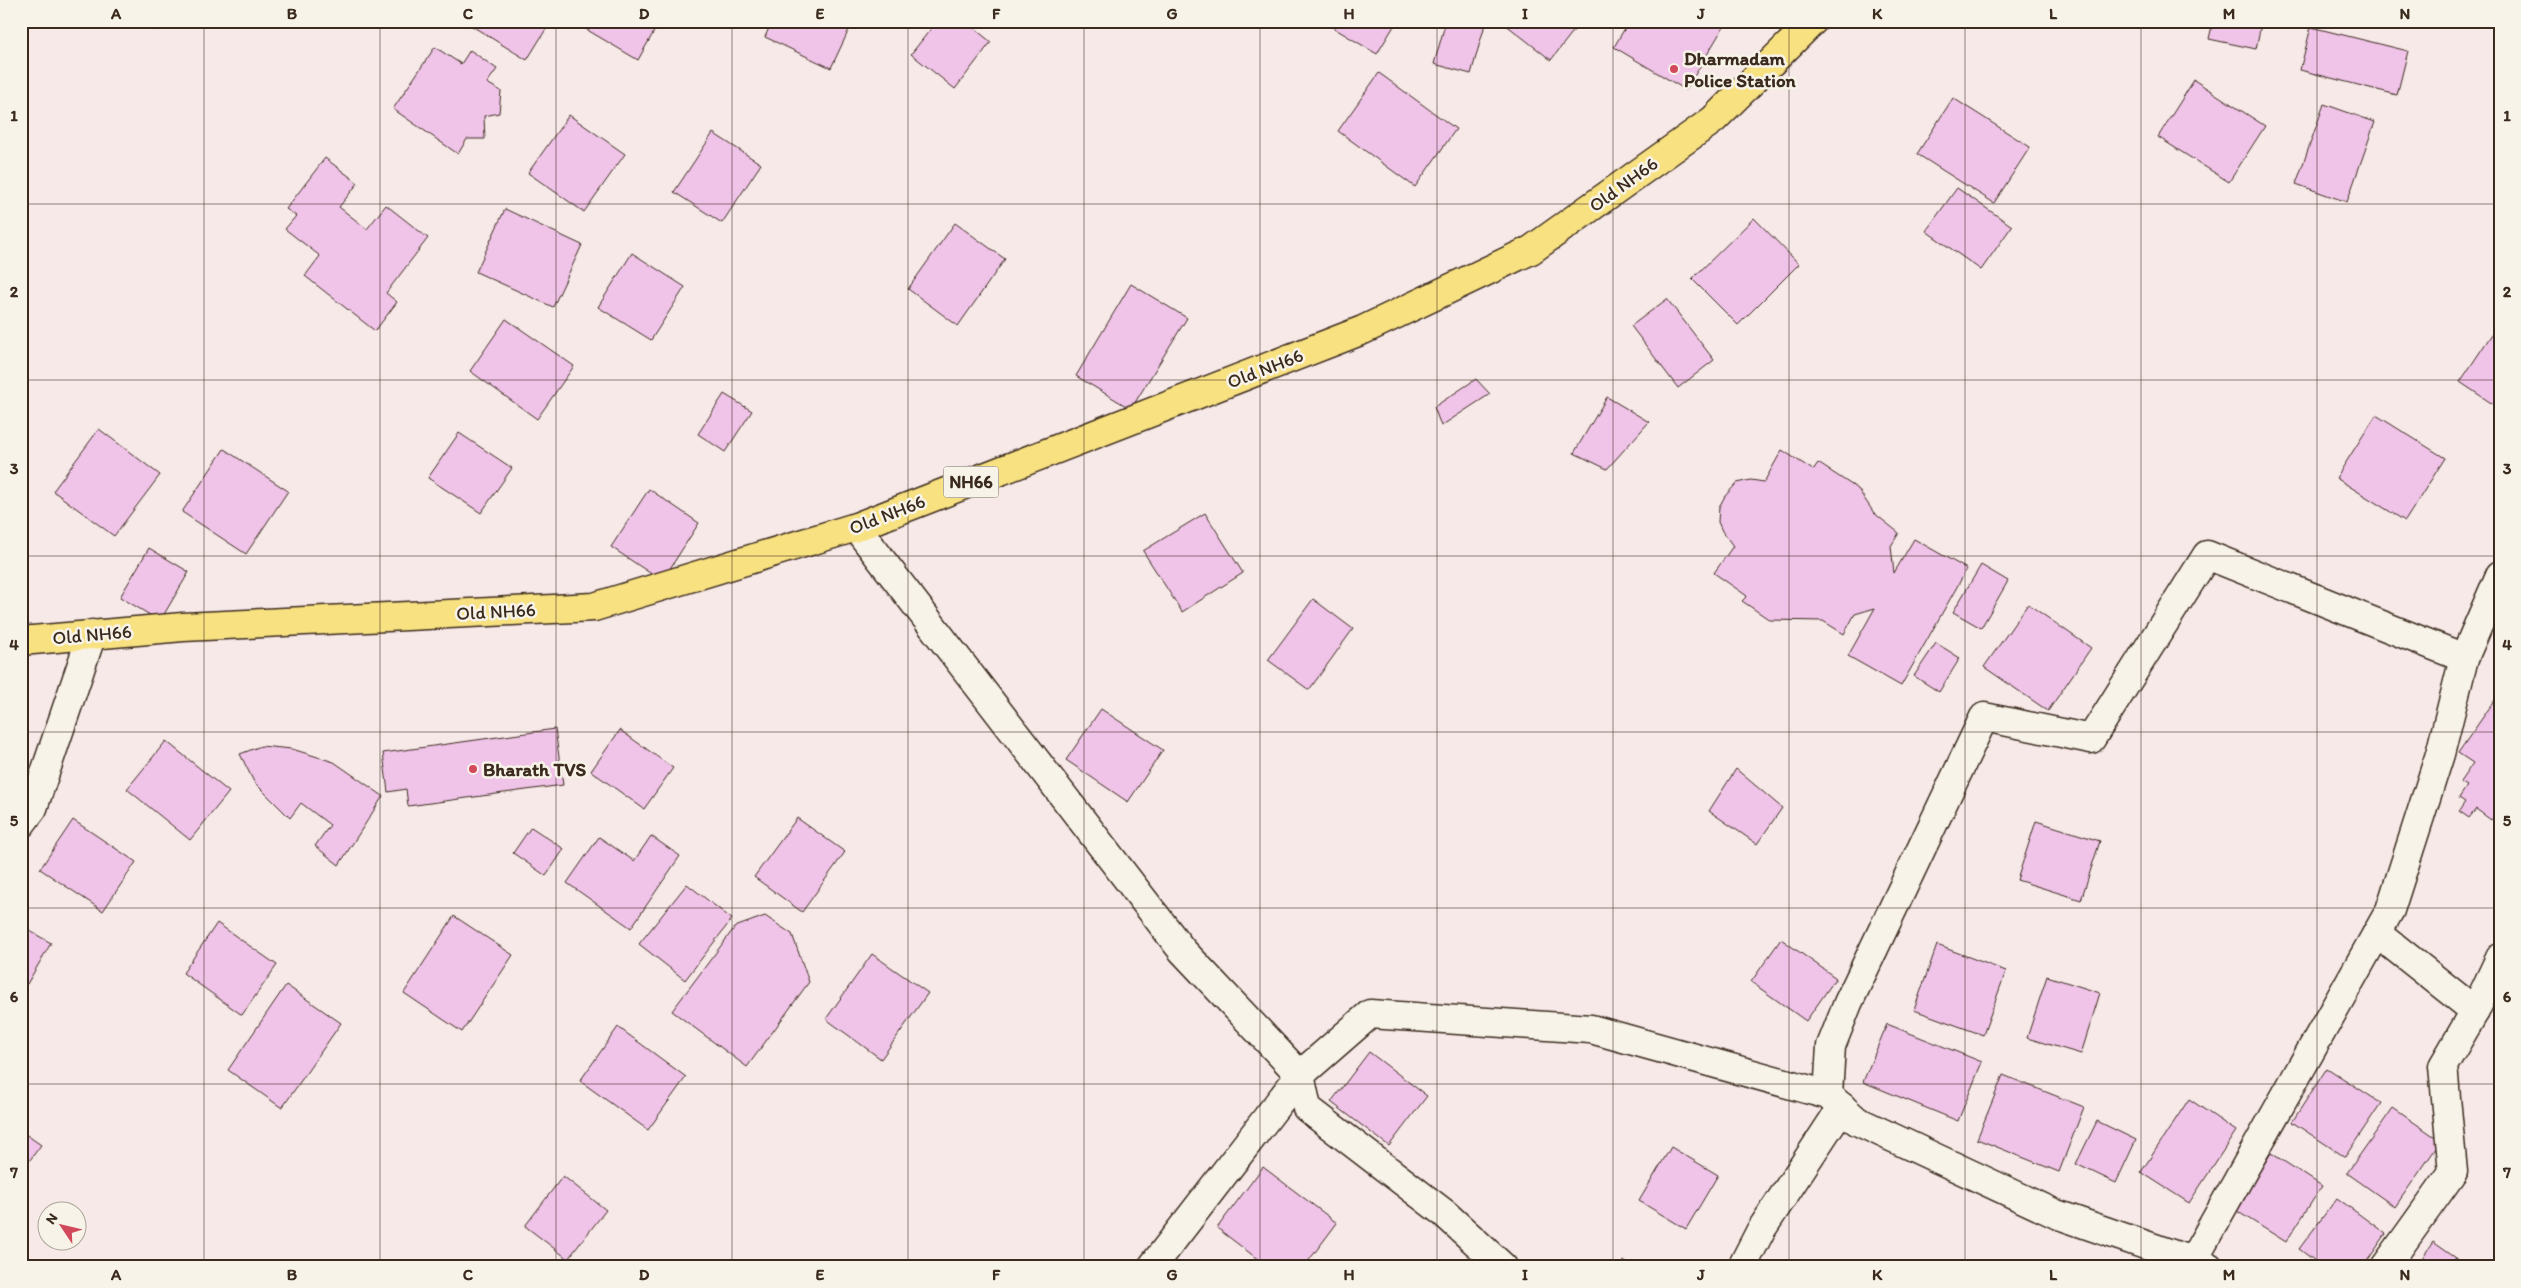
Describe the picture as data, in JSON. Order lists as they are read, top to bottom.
{
  "streets": {
    "main road": ["Old NH66", "NH66"]
  },
  "places": ["Dharmadam Police Station", "Bharath TVS"],
  "north": "top left",
  "grid": {
    "columns": [
      "A",
      "B",
      "C",
      "D",
      "E",
      "F",
      "G",
      "H",
      "I",
      "J",
      "K",
      "L",
      "M",
      "N"
    ],
    "rows": [
      "1",
      "2",
      "3",
      "4",
      "5",
      "6",
      "7"
    ]
  }
}
